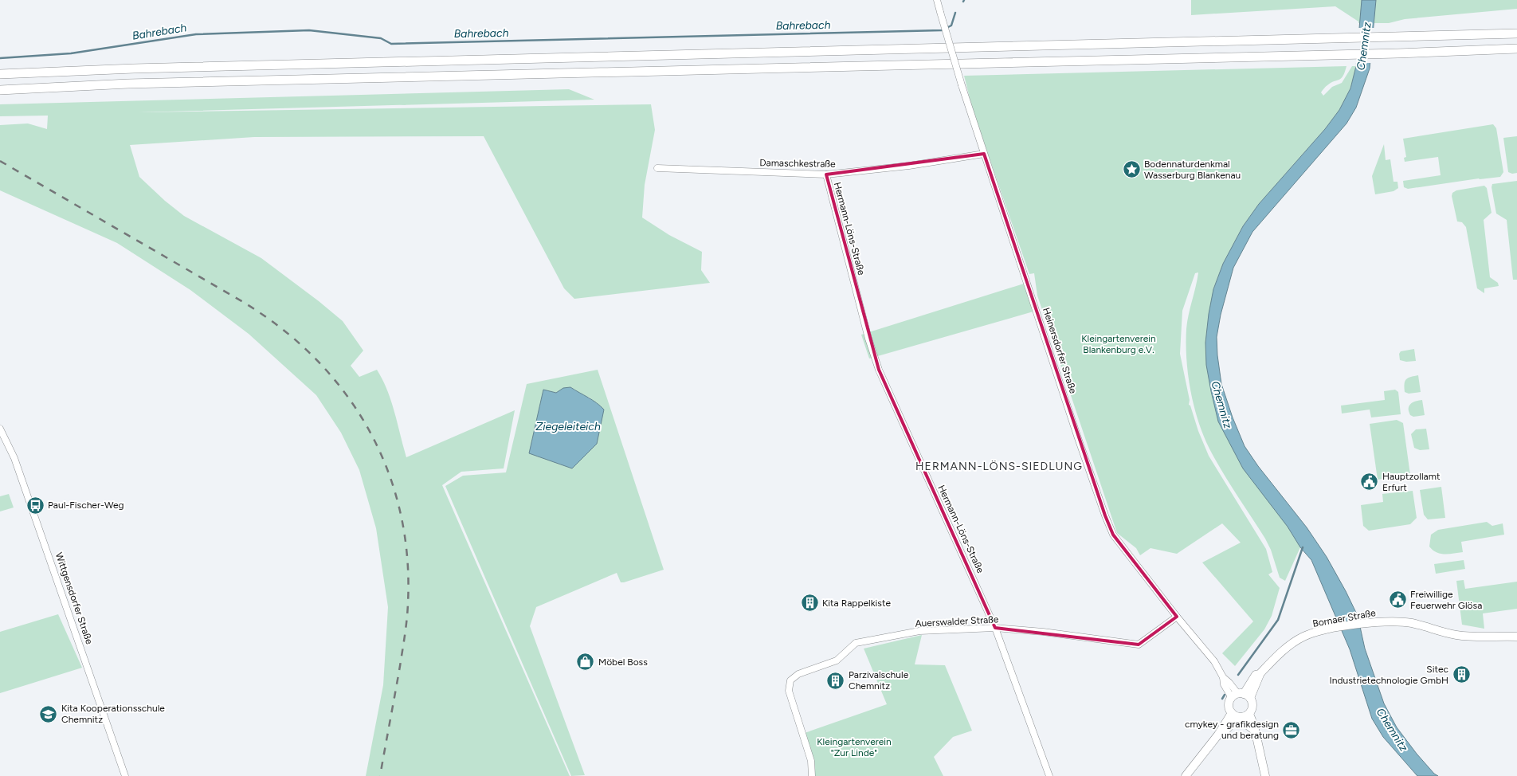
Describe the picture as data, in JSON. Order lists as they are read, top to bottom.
{
  "streets": {
    "main road": ["Bornaer Straße"],
    "street": [
      "Damaschkestraße",
      "Hermann-Löns-Straße",
      "Heinersdorfer Straße",
      "Wittgensdorfer Straße",
      "Auerswalder Straße"
    ]
  },
  "crossings": [
    ["Damaschkestraße", "Hermann-Löns-Straße"],
    ["Damaschkestraße", "Heinersdorfer Straße"],
    ["Hermann-Löns-Straße", "Auerswalder Straße"],
    ["Heinersdorfer Straße", "Bornaer Straße"],
    ["Heinersdorfer Straße", "Auerswalder Straße"]
  ],
  "districts": ["HERMANN-LÖNS-SIEDLUNG"],
  "water": ["Bahrebach", "Chemnitz", "Ziegeleiteich"],
  "parks": ["Kleingartenverein Blankenburg e.V.", "Kleingartenverein \"Zur Linde\""],
  "places": {
    "place": ["Bodennaturdenkmal Wasserburg Blankenau"],
    "public building": ["Hauptzollamt Erfurt", "Freiwillige Feuerwehr Glösa"],
    "bus stop": ["Paul-Fischer-Weg"],
    "building": ["Kita Rappelkiste", "Sitec Industrietechnologie GmbH", "Parzivalschule Chemnitz"],
    "shop": ["Möbel Boss"],
    "school or university": ["Kita Kooperationsschule Chemnitz"],
    "office": ["cmykey - grafikdesign und beratung"]
  }
}
